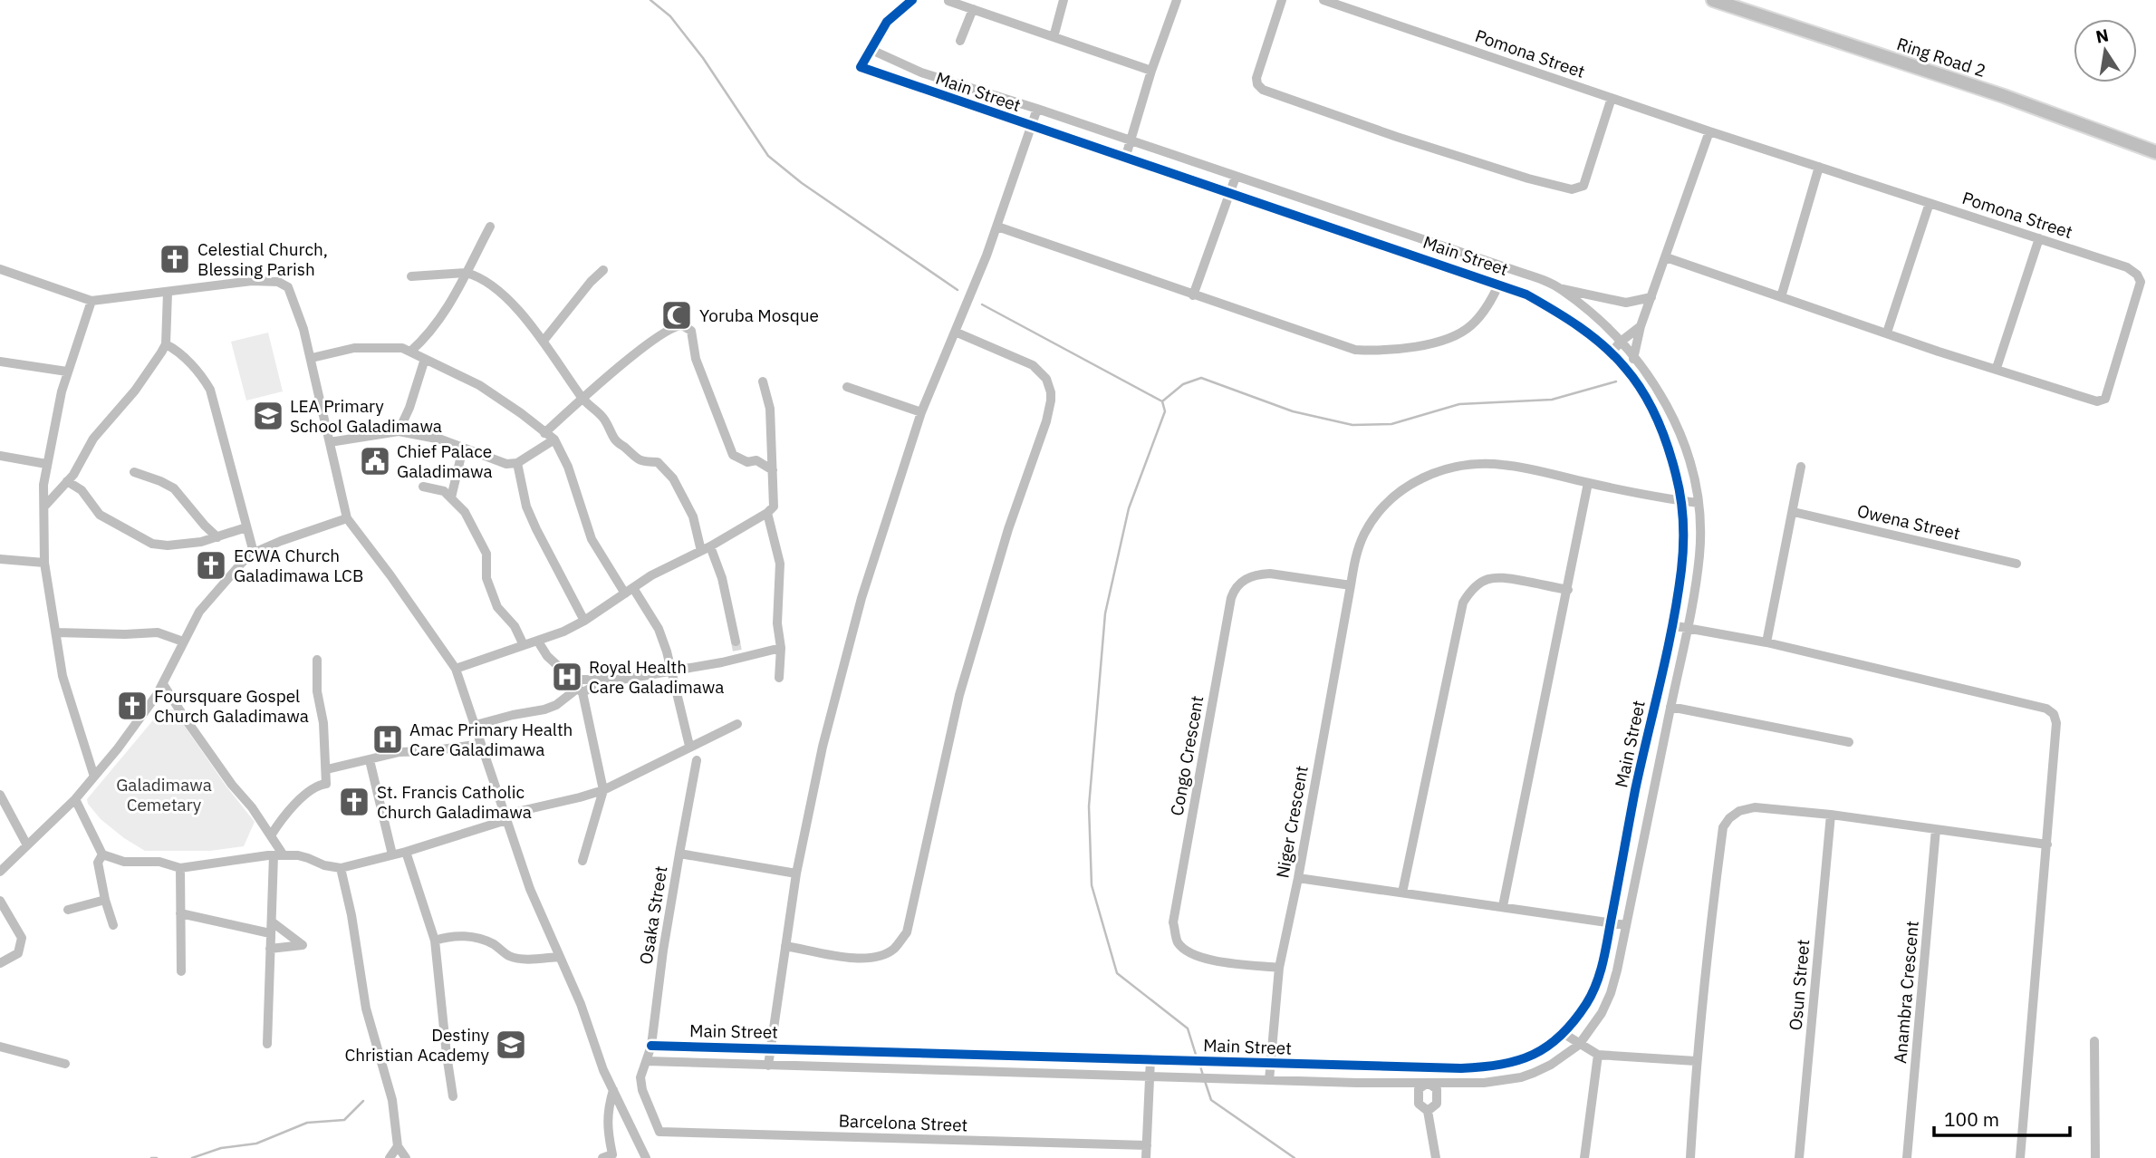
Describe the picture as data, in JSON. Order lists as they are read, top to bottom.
{
  "streets": {
    "main road": ["Ring Road 2"],
    "street": [
      "Pomona Street",
      "Main Street",
      "Owena Street",
      "Congo Crescent",
      "Niger Crescent",
      "Osaka Street",
      "Osun Street",
      "Anambra Crescent",
      "Barcelona Street"
    ]
  },
  "crossings": [
    ["Main Street", "Niger Crescent"],
    ["Main Street", "Osaka Street"],
    ["Congo Crescent", "Niger Crescent"],
    ["Osaka Street", "Barcelona Street"]
  ],
  "parks": ["Galadimawa Cemetary"],
  "places": {
    "church": [
      "Celestial Church, Blessing Parish",
      "ECWA Church Galadimawa LCB",
      "Foursquare Gospel Church Galadimawa",
      "St. Francis Catholic Church Galadimawa"
    ],
    "mosque": ["Yoruba Mosque"],
    "school or university": ["LEA Primary School Galadimawa", "Destiny Christian Academy"],
    "public building": ["Chief Palace Galadimawa"],
    "hospital": ["Royal Health Care Galadimawa", "Amac Primary Health Care Galadimawa"]
  },
  "scale_bar": "100 m",
  "north": "top"
}
